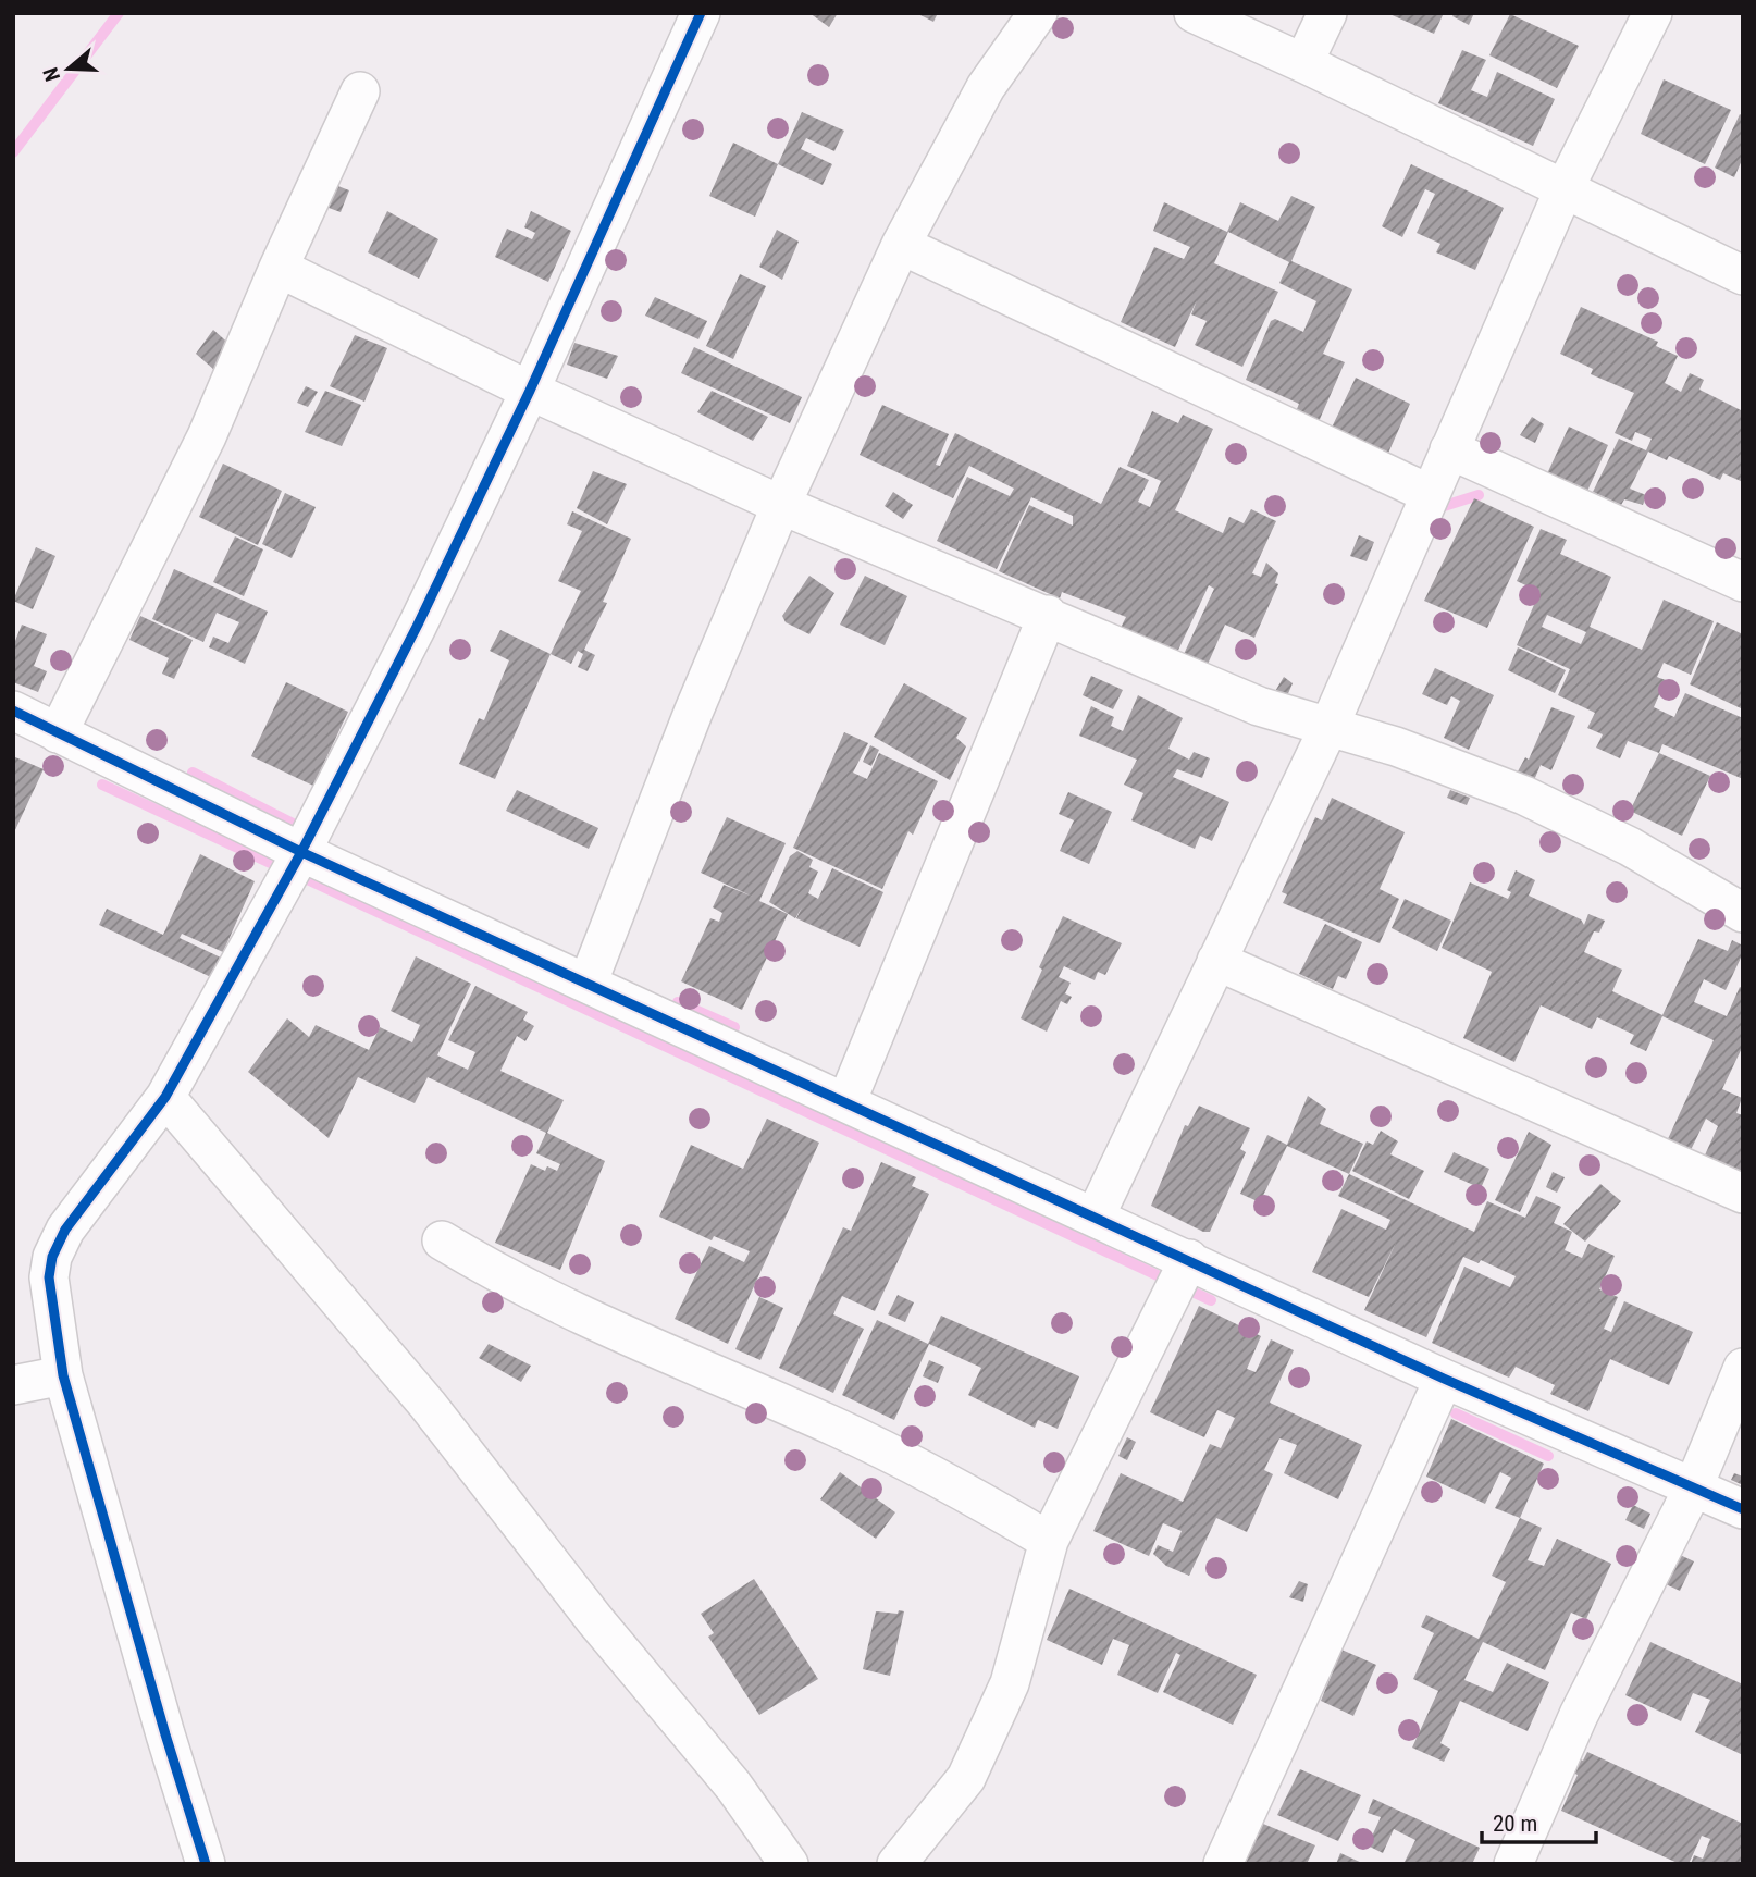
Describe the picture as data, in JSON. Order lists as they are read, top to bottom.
{
  "scale_bar": "20 m",
  "north": "left"
}
